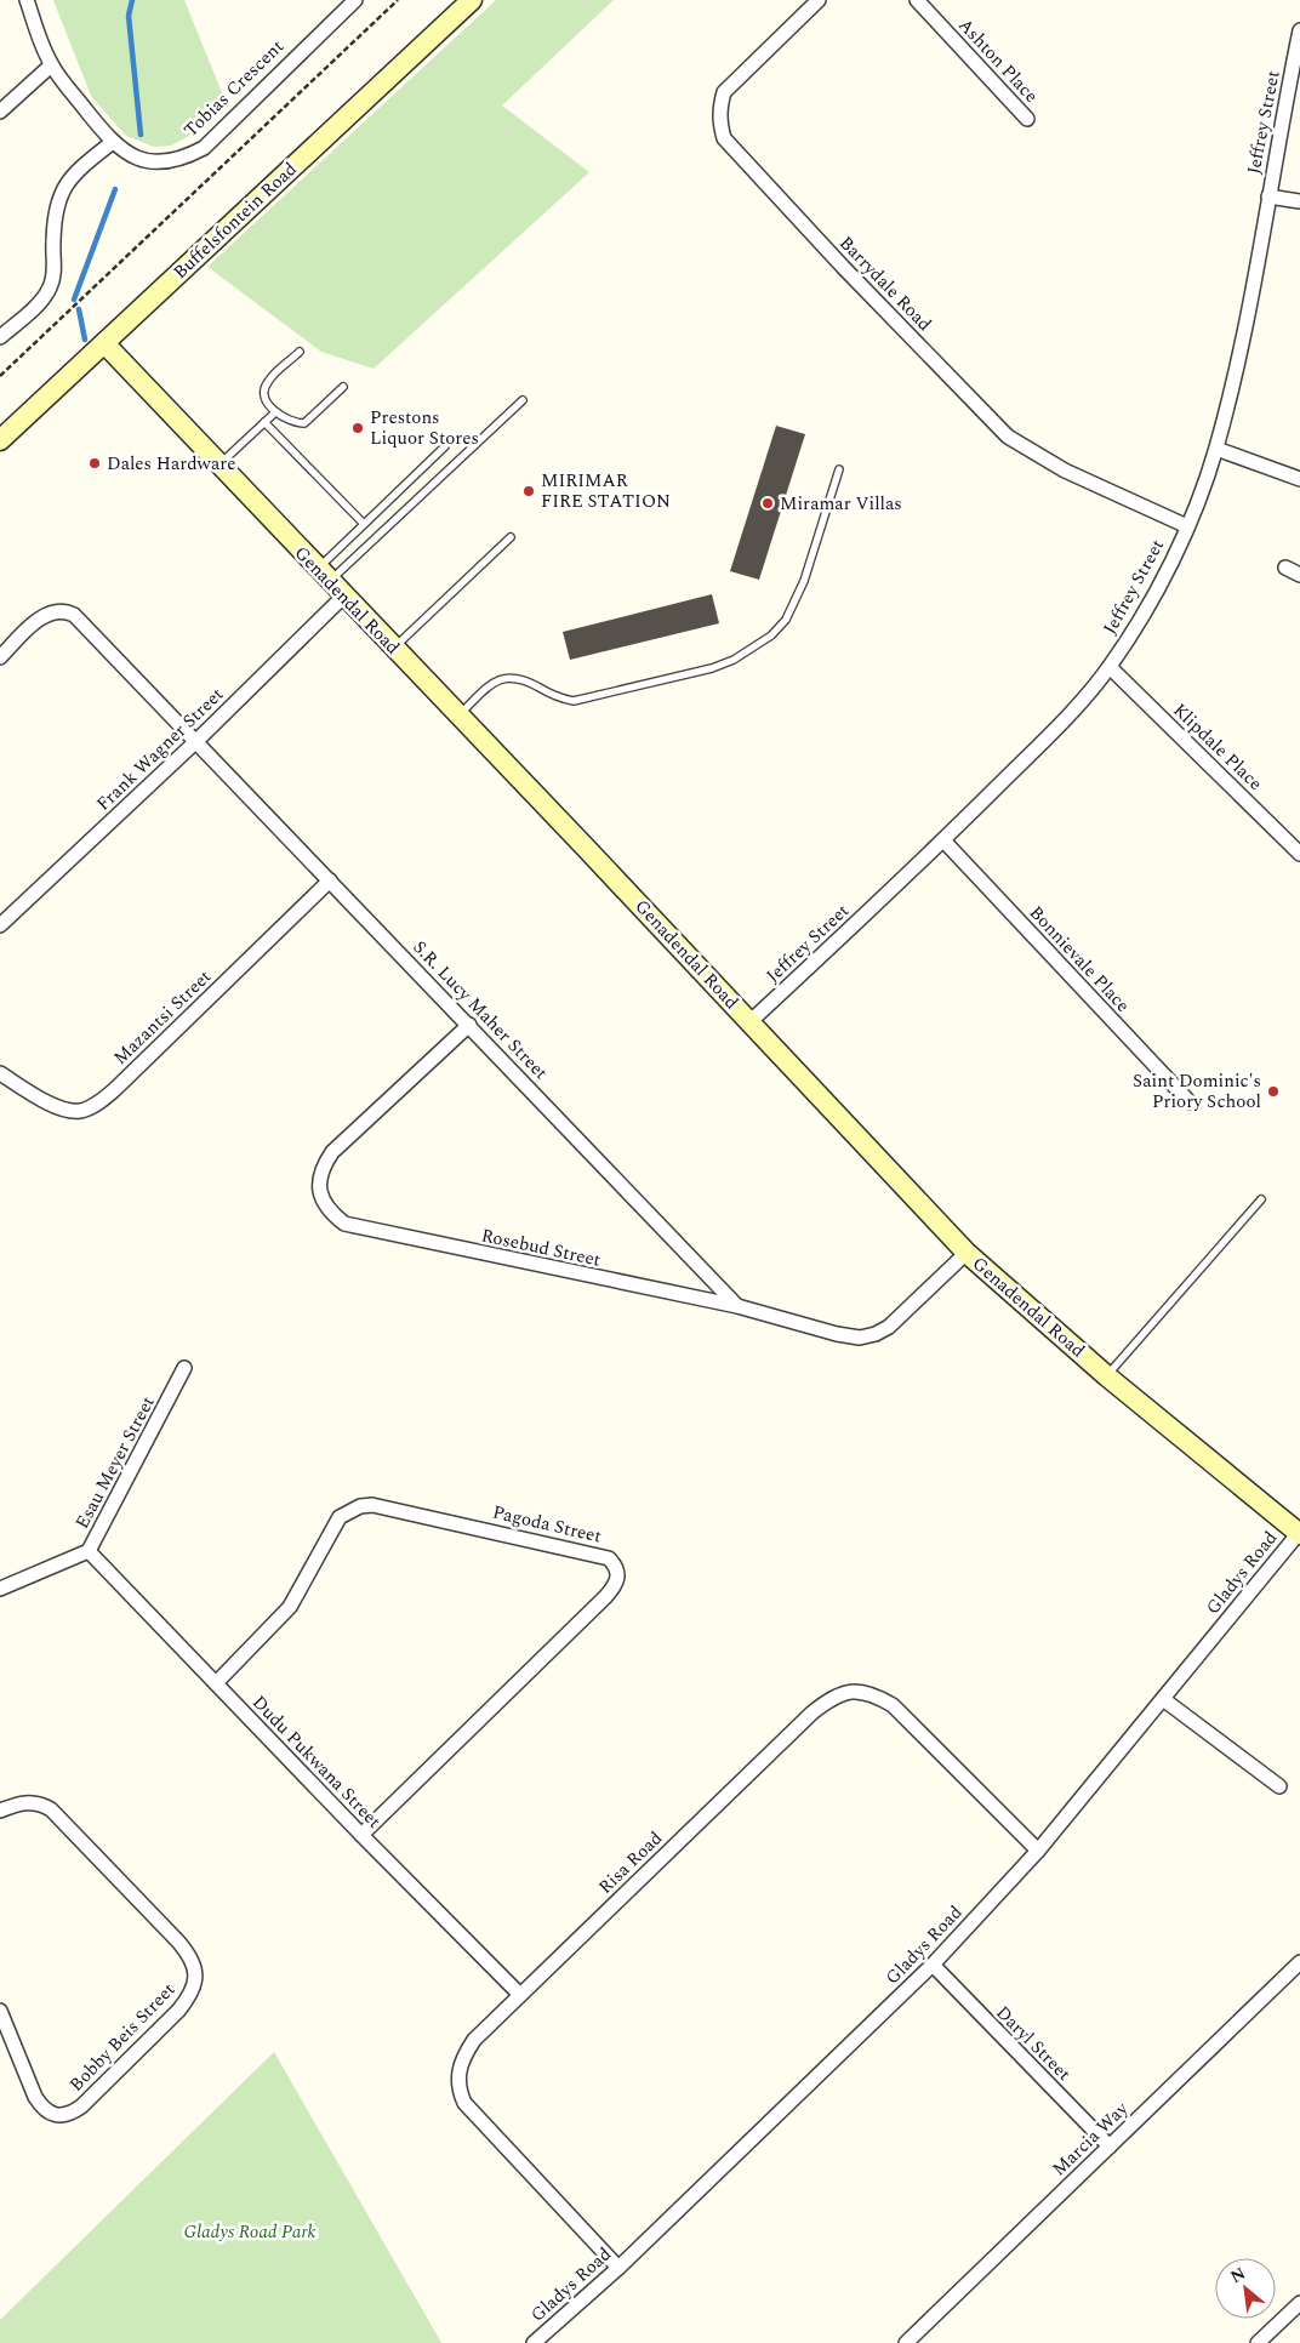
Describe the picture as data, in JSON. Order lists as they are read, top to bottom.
{
  "streets": {
    "street": [
      "Ashton Place",
      "Tobias Crescent",
      "Jeffrey Street",
      "Buffelsfontein Road",
      "Barrydale Road",
      "Genadendal Road",
      "Klipdale Place",
      "Frank Wagner Street",
      "Bonnievale Place",
      "S.R. Lucy Maher Street",
      "Mazantsi Street",
      "Rosebud Street",
      "Esau Meyer Street",
      "Pagoda Street",
      "Gladys Road",
      "Dudu Pukwana Street",
      "Risa Road",
      "Bobby Beis Street",
      "Daryl Street",
      "Marcia Way"
    ]
  },
  "crossings": [
    ["Jeffrey Street", "Barrydale Road"],
    ["Jeffrey Street", "Genadendal Road"],
    ["Jeffrey Street", "Klipdale Place"],
    ["Jeffrey Street", "Bonnievale Place"],
    ["Buffelsfontein Road", "Genadendal Road"],
    ["Genadendal Road", "Frank Wagner Street"],
    ["Genadendal Road", "Rosebud Street"],
    ["Genadendal Road", "Gladys Road"],
    ["Frank Wagner Street", "S.R. Lucy Maher Street"],
    ["S.R. Lucy Maher Street", "Mazantsi Street"],
    ["S.R. Lucy Maher Street", "Rosebud Street"],
    ["Esau Meyer Street", "Dudu Pukwana Street"],
    ["Pagoda Street", "Dudu Pukwana Street"],
    ["Gladys Road", "Risa Road"],
    ["Gladys Road", "Daryl Street"],
    ["Dudu Pukwana Street", "Risa Road"],
    ["Daryl Street", "Marcia Way"]
  ],
  "parks": ["Gladys Road Park"],
  "places": [
    "Prestons Liquor Stores",
    "Dales Hardware",
    "MIRIMAR FIRE STATION",
    "Miramar Villas",
    "Saint Dominic's Priory School"
  ],
  "north": "top left"
}
